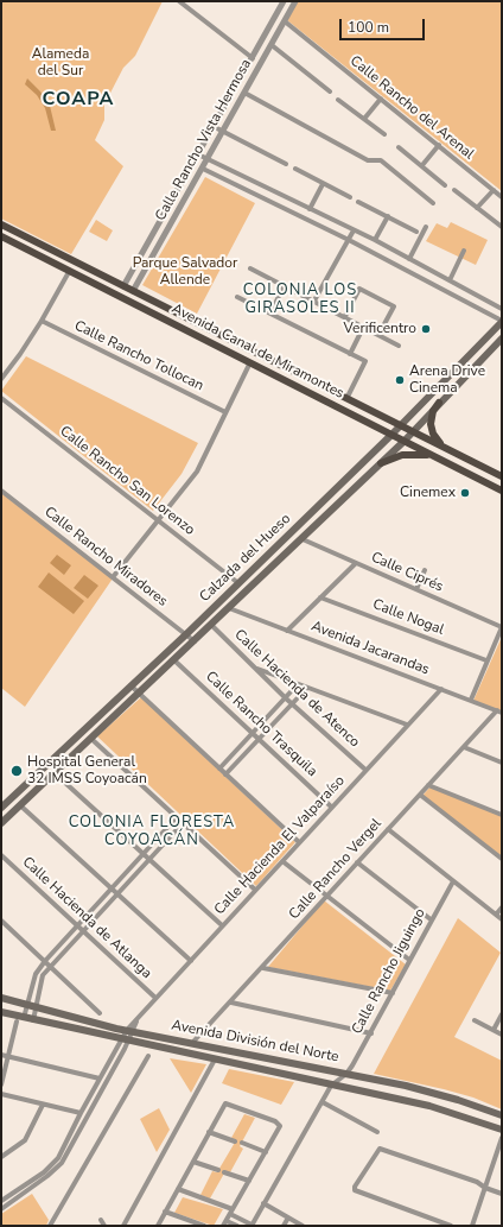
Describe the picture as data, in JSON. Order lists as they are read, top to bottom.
{
  "streets": {
    "main road": ["Avenida Canal de Miramontes", "Calzada del Hueso", "Avenida División del Norte"],
    "street": [
      "Calle Rancho del Arenal",
      "Calle Rancho Vista Hermosa",
      "Calle Rancho Tollocan",
      "Calle Rancho San Lorenzo",
      "Calle Rancho Miradores",
      "Calle Ciprés",
      "Calle Nogal",
      "Avenida Jacarandas",
      "Calle Hacienda de Atenco",
      "Calle Rancho Trasquila",
      "Calle Hacienda El Valparaíso",
      "Calle Rancho Vergel",
      "Calle Hacienda de Atlanga",
      "Calle Rancho Jiguingo"
    ]
  },
  "crossings": [
    ["Calle Rancho del Arenal", "Calle Rancho Vista Hermosa"],
    ["Calle Rancho Vista Hermosa", "Avenida Canal de Miramontes"],
    ["Avenida Canal de Miramontes", "Calzada del Hueso"],
    ["Calle Rancho San Lorenzo", "Calzada del Hueso"],
    ["Calle Rancho Miradores", "Calzada del Hueso"],
    ["Calzada del Hueso", "Calle Ciprés"],
    ["Calzada del Hueso", "Avenida Jacarandas"],
    ["Calzada del Hueso", "Calle Hacienda de Atenco"],
    ["Calzada del Hueso", "Calle Rancho Trasquila"],
    ["Avenida Jacarandas", "Calle Hacienda El Valparaíso"],
    ["Avenida Jacarandas", "Calle Rancho Vergel"],
    ["Calle Hacienda de Atenco", "Calle Hacienda El Valparaíso"],
    ["Calle Rancho Trasquila", "Calle Hacienda El Valparaíso"],
    ["Calle Hacienda El Valparaíso", "Calle Hacienda de Atlanga"],
    ["Calle Hacienda El Valparaíso", "Avenida División del Norte"],
    ["Calle Rancho Vergel", "Avenida División del Norte"],
    ["Calle Rancho Jiguingo", "Avenida División del Norte"]
  ],
  "districts": ["COAPA", "COLONIA LOS GIRASOLES II", "COLONIA FLORESTA COYOACÁN"],
  "parks": ["Alameda del Sur", "Parque Salvador Allende"],
  "places": [
    "Verificentro",
    "Arena Drive Cinema",
    "Cinemex",
    "Hospital General 32 IMSS Coyoacán"
  ],
  "scale_bar": "100 m"
}
